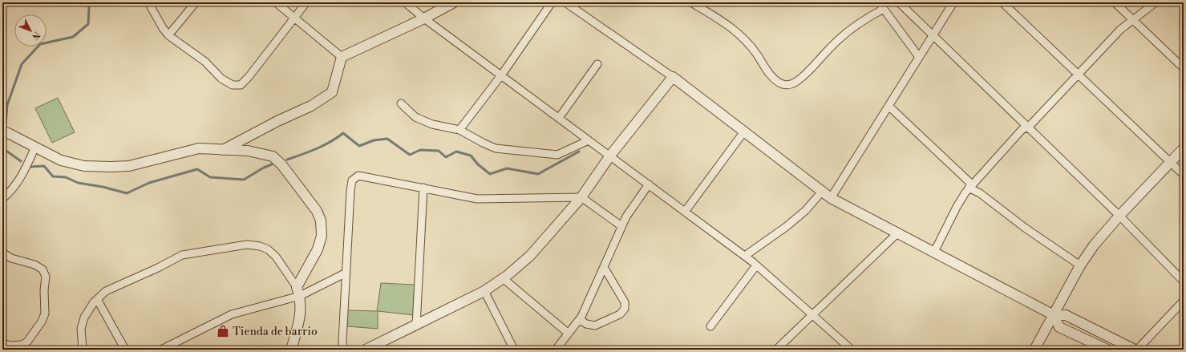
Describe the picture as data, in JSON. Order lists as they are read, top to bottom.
{
  "places": {
    "shop": ["Tienda de barrio"]
  },
  "north": "bottom right"
}
